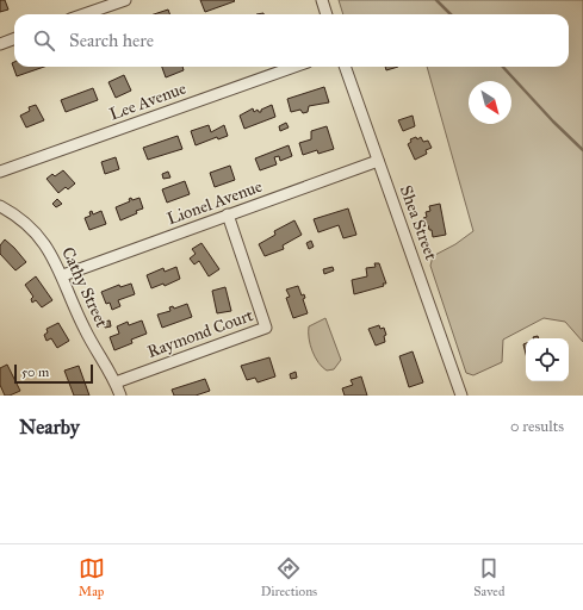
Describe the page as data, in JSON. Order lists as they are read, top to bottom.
{
  "streets": {
    "street": [
      "Lee Avenue",
      "Lionel Avenue",
      "Shea Street",
      "Cathy Street",
      "Raymond Court"
    ]
  },
  "crossings": [
    ["Lionel Avenue", "Shea Street"],
    ["Lionel Avenue", "Cathy Street"],
    ["Lionel Avenue", "Raymond Court"],
    ["Cathy Street", "Raymond Court"]
  ],
  "scale_bar": "50 m",
  "north": "bottom right",
  "page": {
    "search": "Search here",
    "scale": "50 m",
    "heading": ["Nearby", "0 results"],
    "nav": ["Map", "Directions", "Saved"]
  }
}
